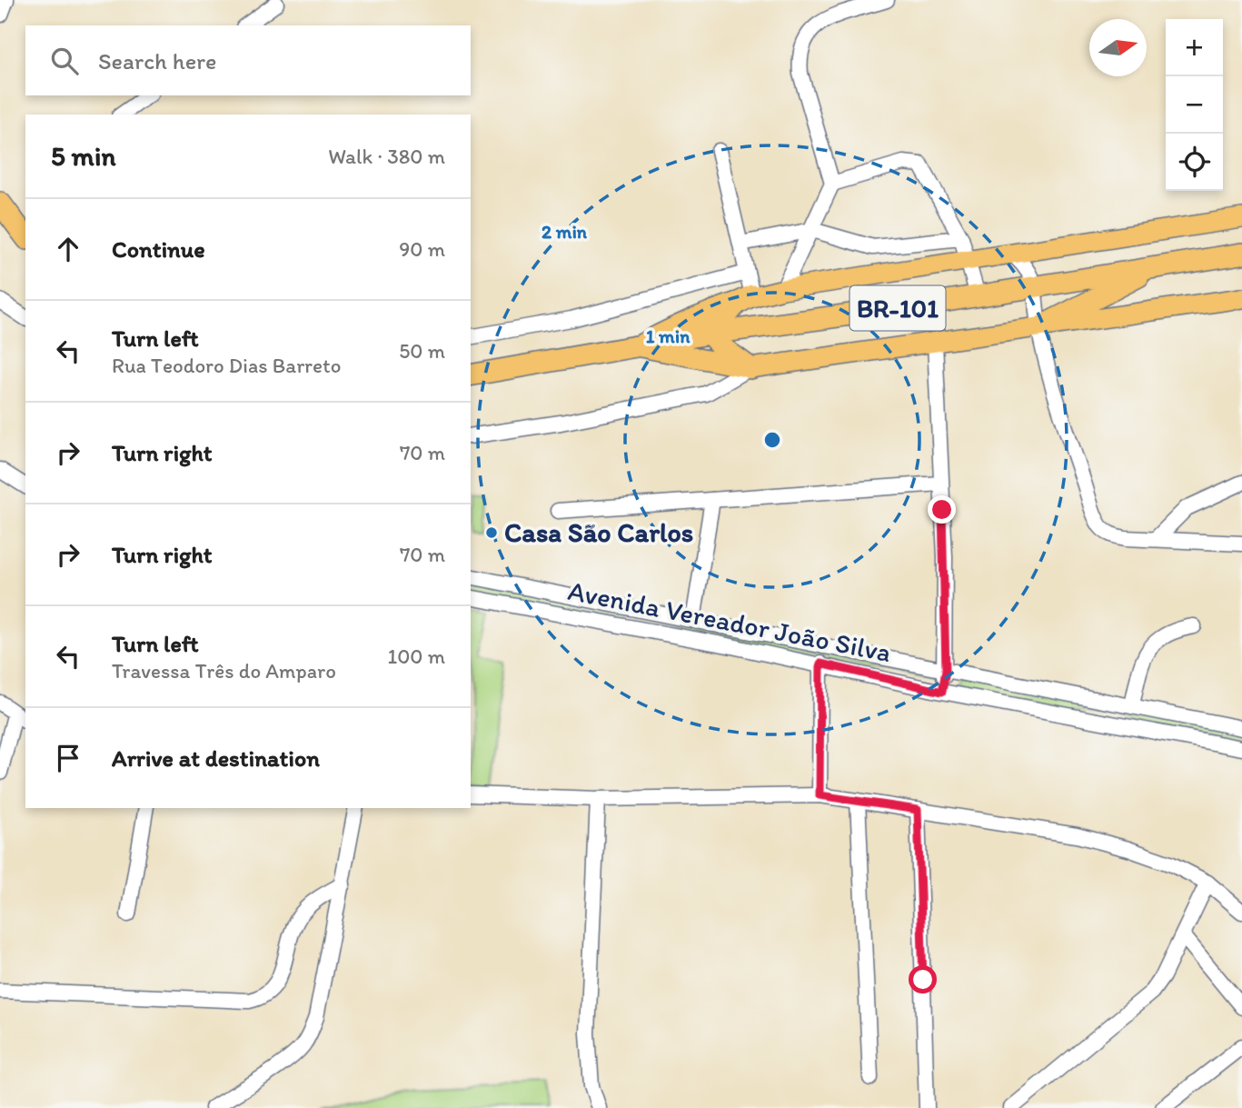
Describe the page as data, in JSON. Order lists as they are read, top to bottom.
{
  "streets": {
    "highway": ["BR-101"],
    "street": ["Avenida Vereador João Silva"]
  },
  "places": ["Casa São Carlos"],
  "north": "right",
  "page": {
    "map_buttons": ["+", "−"],
    "search": "Search here",
    "heading": ["5 min", "Walk · 380 m"],
    "list": [
      ["Continue", "90 m"],
      ["Turn left", "Rua Teodoro Dias Barreto", "50 m"],
      ["Turn right", "70 m"],
      ["Turn right", "70 m"],
      ["Turn left", "Travessa Três do Amparo", "100 m"],
      "Arrive at destination"
    ]
  },
  "rings": ["2 min", "1 min"]
}
